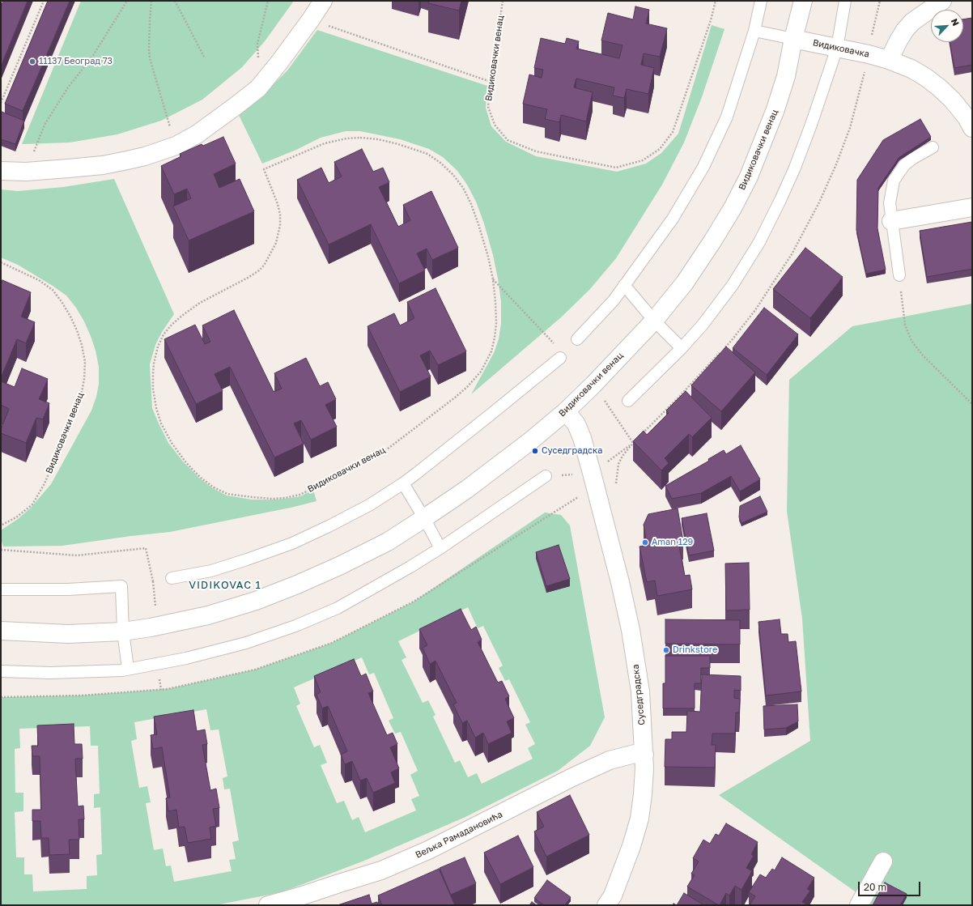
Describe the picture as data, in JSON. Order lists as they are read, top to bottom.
{
  "streets": {
    "street": [
      "Видиковачка",
      "Видиковачки венац",
      "Суседградска",
      "Вељка Рамадановића"
    ]
  },
  "crossings": [
    ["Видиковачка", "Видиковачки венац"],
    ["Видиковачки венац", "Суседградска"],
    ["Суседградска", "Вељка Рамадановића"]
  ],
  "districts": ["VIDIKOVAC 1"],
  "places": [
    "11137 Београд 73",
    "Суседградска",
    "Aman 129",
    "Drinkstore"
  ],
  "scale_bar": "20 m",
  "north": "top right"
}
